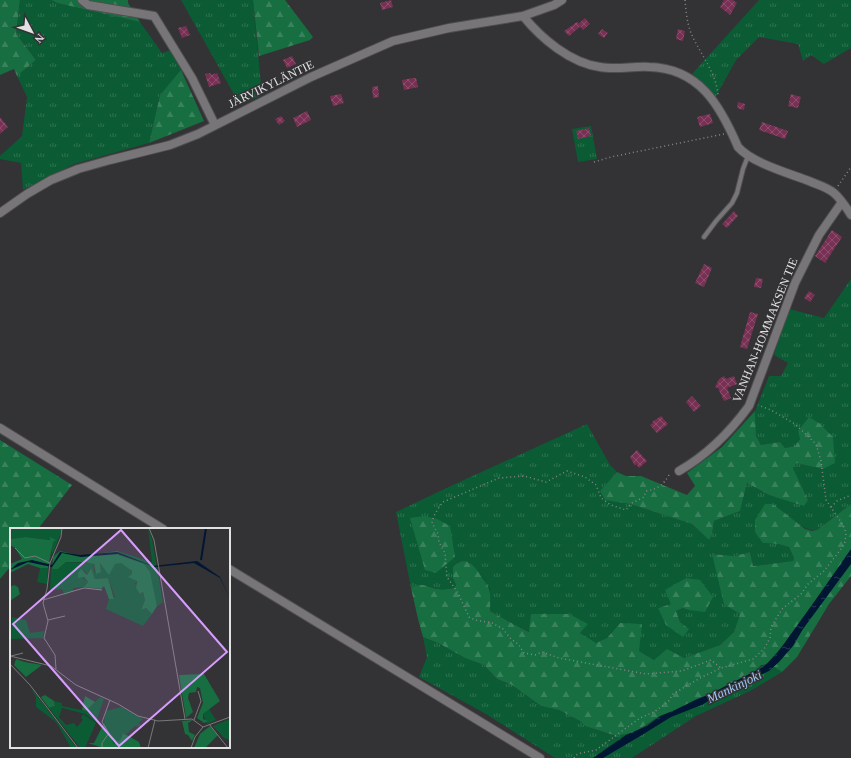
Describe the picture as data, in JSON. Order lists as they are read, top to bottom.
{
  "streets": {
    "street": ["JÄRVIKYLÄNTIE", "VANHAN-HOMMAKSEN TIE"]
  },
  "water": ["Mankinjoki"],
  "north": "bottom right"
}
